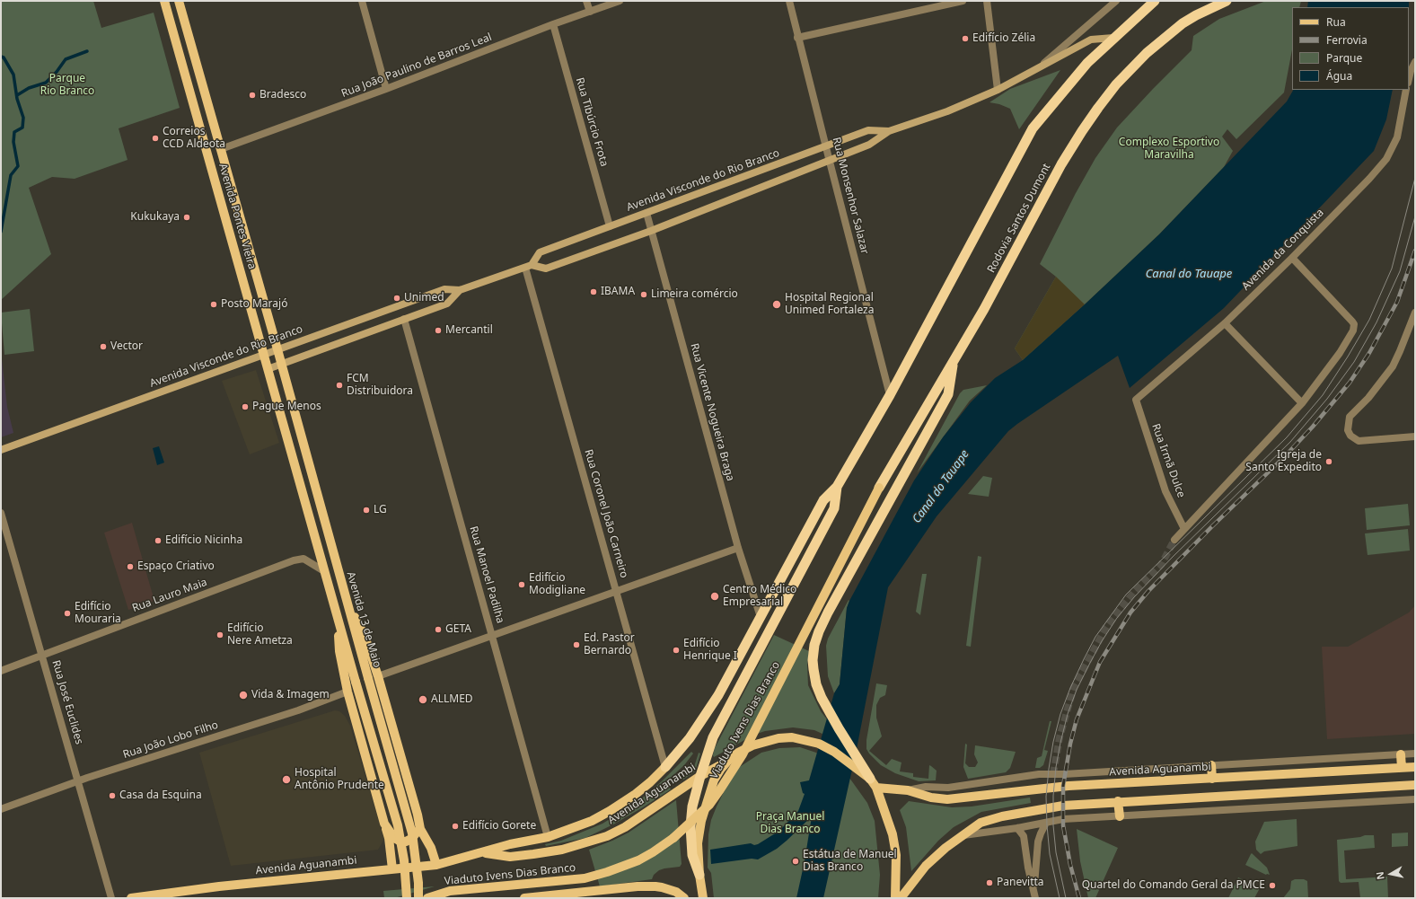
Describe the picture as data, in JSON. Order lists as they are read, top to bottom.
{
  "streets": {
    "highway": ["Rodovia Santos Dumont"],
    "main road": [
      "Avenida Visconde do Rio Branco",
      "Avenida Pontes Vieira",
      "Avenida 13 de Maio",
      "Viaduto Ivens Dias Branco",
      "Avenida Aguanambi"
    ],
    "street": [
      "Rua João Paulino de Barros Leal",
      "Rua Tibúrcio Frota",
      "Rua Monsenhor Salazar",
      "Avenida da Conquista",
      "Rua Vicente Nogueira Braga",
      "Rua Irmã Dulce",
      "Rua Coronel João Carneiro",
      "Rua Manoel Padilha",
      "Rua Lauro Maia",
      "Rua José Euclides",
      "Rua João Lobo Filho"
    ]
  },
  "crossings": [
    ["Rua João Paulino de Barros Leal", "Rua Tibúrcio Frota"],
    ["Rua João Paulino de Barros Leal", "Avenida Pontes Vieira"],
    ["Rua Tibúrcio Frota", "Avenida Visconde do Rio Branco"],
    ["Avenida Visconde do Rio Branco", "Rua Monsenhor Salazar"],
    ["Avenida Visconde do Rio Branco", "Avenida Pontes Vieira"],
    ["Avenida Visconde do Rio Branco", "Rua Vicente Nogueira Braga"],
    ["Avenida Visconde do Rio Branco", "Rua Coronel João Carneiro"],
    ["Avenida Visconde do Rio Branco", "Rua Manoel Padilha"],
    ["Avenida Visconde do Rio Branco", "Avenida 13 de Maio"],
    ["Avenida Pontes Vieira", "Avenida 13 de Maio"],
    ["Rodovia Santos Dumont", "Viaduto Ivens Dias Branco"],
    ["Avenida da Conquista", "Rua Irmã Dulce"],
    ["Rua Coronel João Carneiro", "Avenida Aguanambi"],
    ["Rua Manoel Padilha", "Avenida Aguanambi"],
    ["Rua Lauro Maia", "Rua José Euclides"],
    ["Rua José Euclides", "Rua João Lobo Filho"]
  ],
  "water": ["Canal do Tauape"],
  "parks": ["Parque Rio Branco", "Complexo Esportivo Maravilha", "Praça Manuel Dias Branco"],
  "places": [
    "Edifício Zélia",
    "Bradesco",
    "Correios CCD Aldeota",
    "Kukukaya",
    "IBAMA",
    "Limeira comércio",
    "Unimed",
    "Posto Marajó",
    "Hospital Regional Unimed Fortaleza",
    "Mercantil",
    "Vector",
    "FCM Distribuidora",
    "Pague Menos",
    "Igreja de Santo Expedito",
    "LG",
    "Edifício Nicinha",
    "Espaço Criativo",
    "Edifício Modigliane",
    "Centro Médico Empresarial",
    "Edifício Mouraria",
    "GETA",
    "Edifício Nere Ametza",
    "Ed. Pastor Bernardo",
    "Edifício Henrique I",
    "Vida & Imagem",
    "ALLMED",
    "Hospital Antônio Prudente",
    "Casa da Esquina",
    "Edifício Gorete",
    "Estátua de Manuel Dias Branco",
    "Panevitta",
    "Quartel do Comando Geral da PMCE"
  ],
  "legend": [
    "Rua",
    "Ferrovia",
    "Parque",
    "Água"
  ],
  "north": "left"
}
